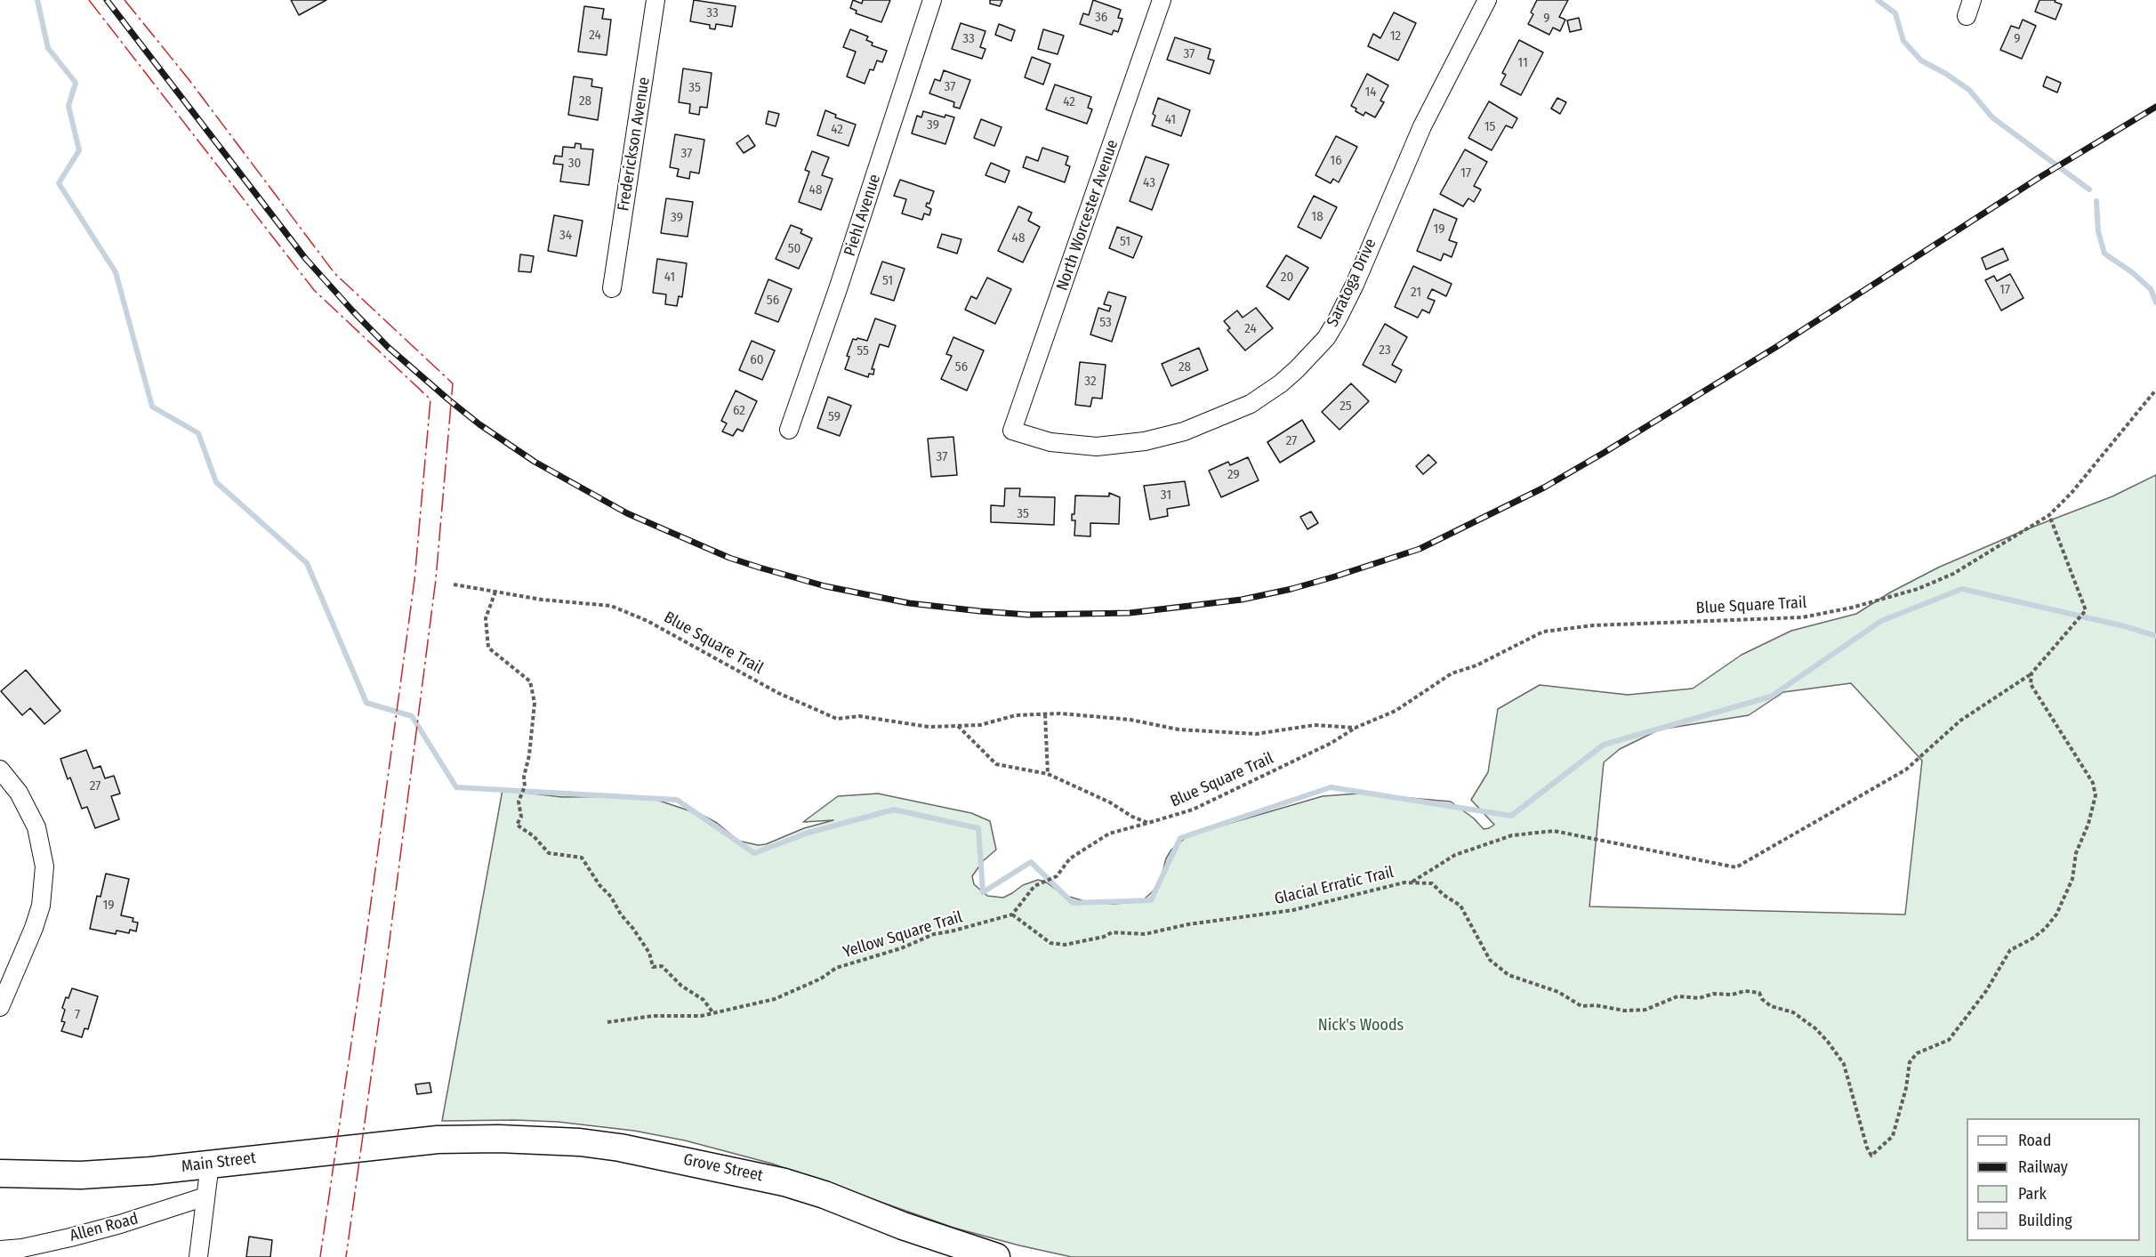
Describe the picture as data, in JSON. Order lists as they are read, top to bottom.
{
  "streets": {
    "main road": ["Main Street", "Grove Street"],
    "street": [
      "Frederickson Avenue",
      "Piehl Avenue",
      "North Worcester Avenue",
      "Saratoga Drive",
      "Allen Road"
    ],
    "path": ["Blue Square Trail", "Glacial Erratic Trail", "Yellow Square Trail"]
  },
  "crossings": [
    ["North Worcester Avenue", "Saratoga Drive"],
    ["Glacial Erratic Trail", "Yellow Square Trail"],
    ["Main Street", "Grove Street"]
  ],
  "parks": ["Nick's Woods"],
  "house_numbers": [
    "33",
    "36",
    "9",
    "24",
    "12",
    "33",
    "9",
    "37",
    "11",
    "37",
    "35",
    "14",
    "28",
    "42",
    "41",
    "39",
    "15",
    "42",
    "37",
    "16",
    "30",
    "17",
    "43",
    "48",
    "18",
    "39",
    "19",
    "34",
    "48",
    "51",
    "50",
    "41",
    "20",
    "51",
    "17",
    "21",
    "56",
    "53",
    "24",
    "23",
    "55",
    "60",
    "56",
    "28",
    "32",
    "25",
    "62",
    "59",
    "27",
    "37",
    "29",
    "31",
    "35",
    "27",
    "19",
    "7"
  ],
  "legend": [
    "Road",
    "Railway",
    "Park",
    "Building"
  ]
}
